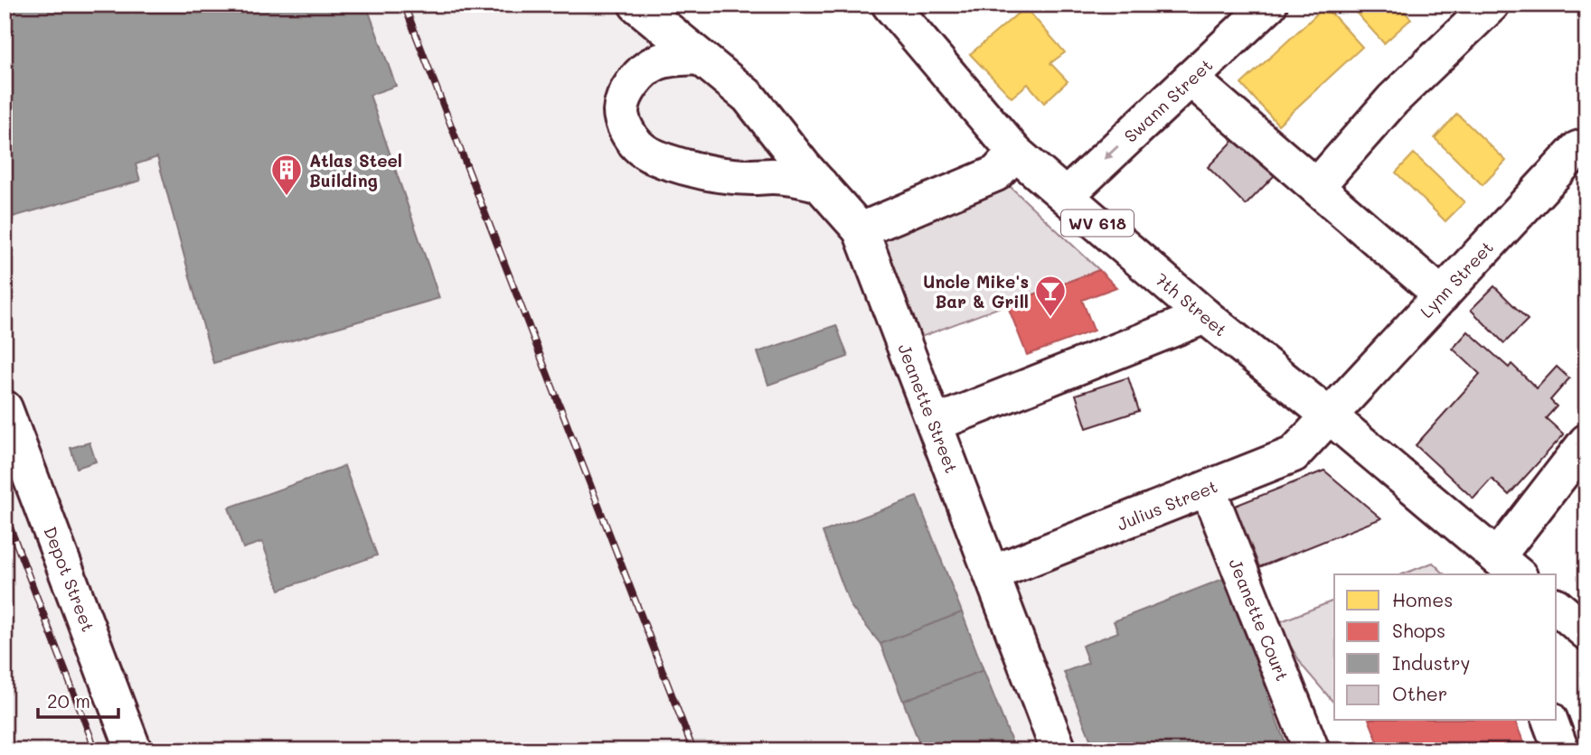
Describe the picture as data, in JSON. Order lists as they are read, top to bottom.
{
  "streets": {
    "street": [
      "Swann Street",
      "WV 618",
      "Lynn Street",
      "7th Street",
      "Jeanette Street",
      "Julius Street",
      "Depot Street",
      "Jeanette Court"
    ]
  },
  "crossings": [
    ["Swann Street", "7th Street"],
    ["Lynn Street", "7th Street"],
    ["Lynn Street", "Julius Street"],
    ["7th Street", "Julius Street"],
    ["Jeanette Street", "Julius Street"],
    ["Julius Street", "Jeanette Court"]
  ],
  "one_way": ["Swann Street"],
  "places": {
    "building": ["Atlas Steel Building"],
    "bar": ["Uncle Mike's Bar & Grill"]
  },
  "legend": [
    "Homes",
    "Shops",
    "Industry",
    "Other"
  ],
  "scale_bar": "20 m"
}
